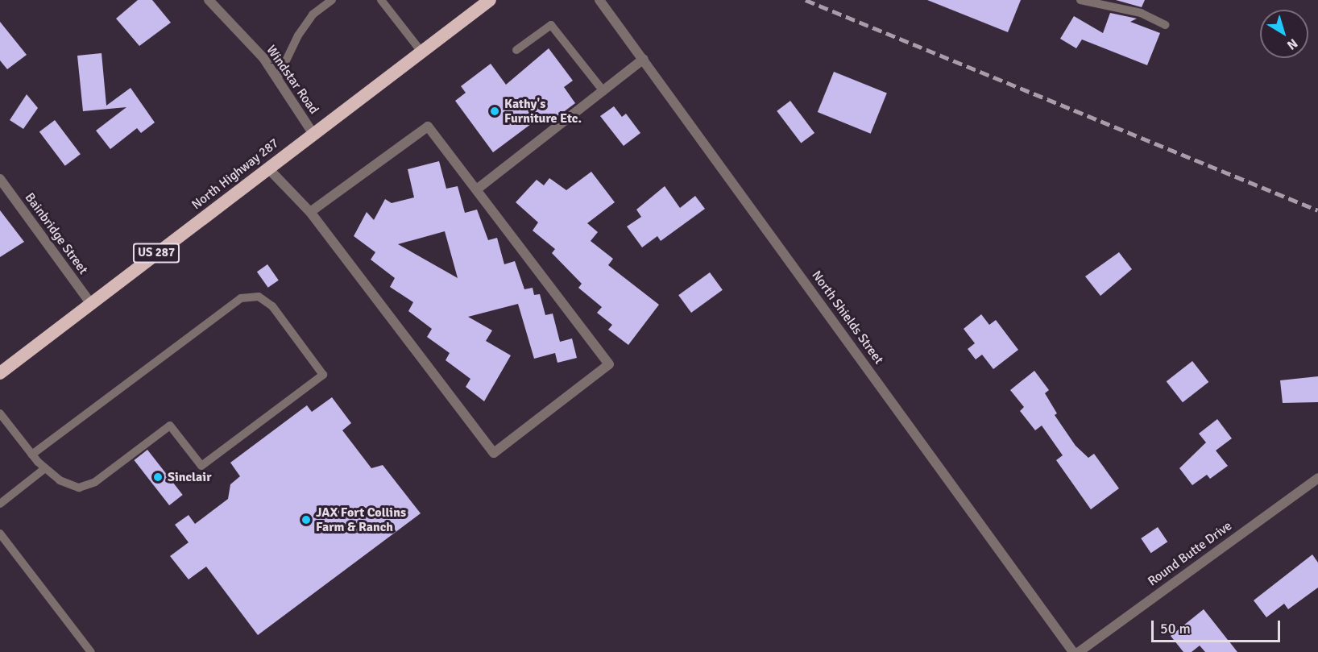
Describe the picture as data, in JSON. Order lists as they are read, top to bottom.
{
  "streets": {
    "highway": ["North Highway 287", "US 287"],
    "street": [
      "Windstar Road",
      "Bainbridge Street",
      "North Shields Street",
      "Round Butte Drive"
    ]
  },
  "crossings": [
    ["Windstar Road", "North Highway 287"],
    ["North Highway 287", "Bainbridge Street"]
  ],
  "places": ["Kathy's Furniture Etc.", "Sinclair", "JAX Fort Collins Farm & Ranch"],
  "scale_bar": "50 m",
  "north": "bottom right"
}
